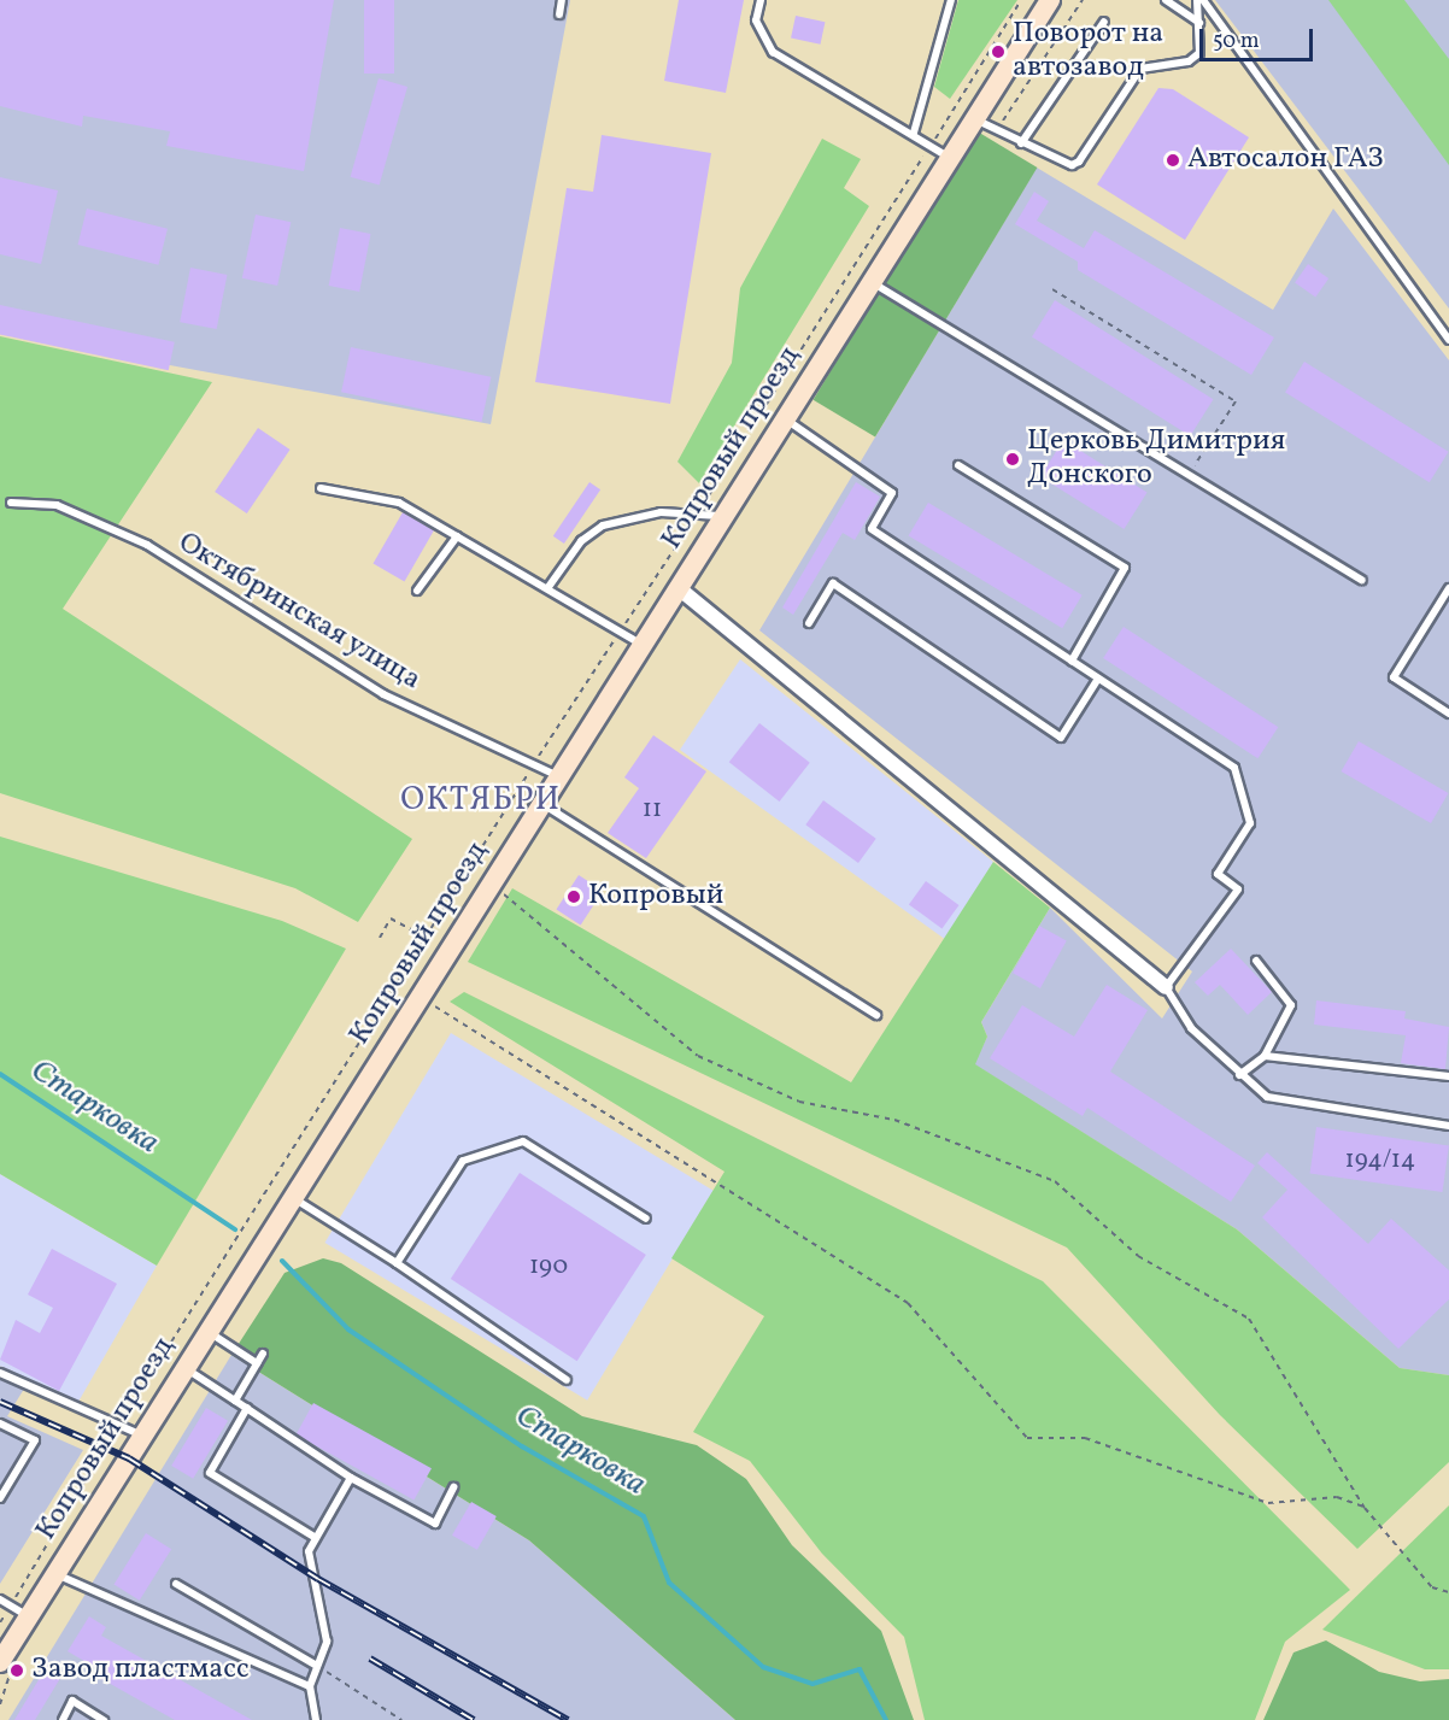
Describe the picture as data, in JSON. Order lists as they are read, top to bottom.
{
  "streets": {
    "main road": ["Копровый проезд"],
    "lane": ["Октябринская улица"]
  },
  "crossings": [
    ["Копровый проезд", "Октябринская улица"]
  ],
  "districts": ["ОКТЯБРИ"],
  "water": ["Старковка"],
  "places": [
    "Поворот на автозавод",
    "Автосалон ГАЗ",
    "Церковь Димитрия Донского",
    "Копровый",
    "Завод пластмасс"
  ],
  "house_numbers": ["11", "194/14", "190"],
  "scale_bar": "50 m"
}
